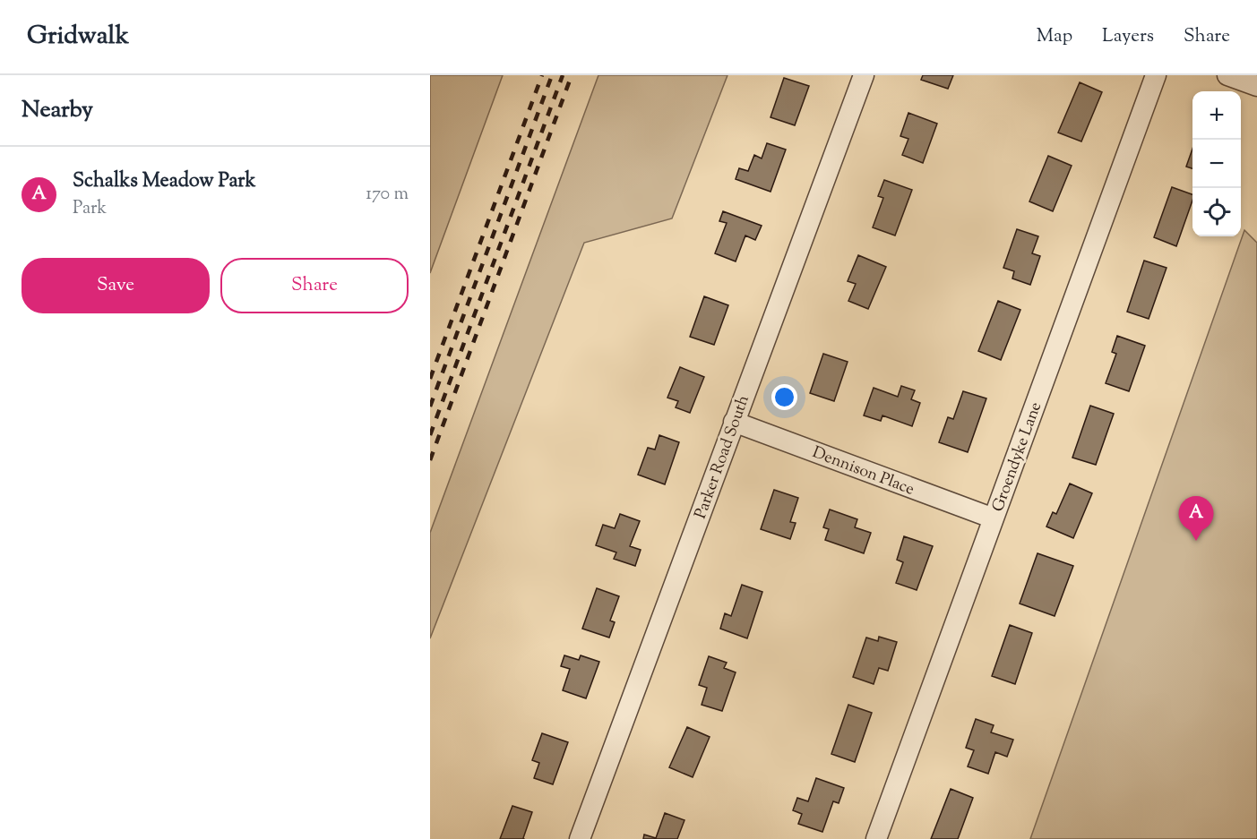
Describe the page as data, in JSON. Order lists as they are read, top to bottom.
{
  "streets": {
    "street": ["Parker Road South", "Groendyke Lane", "Dennison Place"]
  },
  "crossings": [
    ["Parker Road South", "Dennison Place"],
    ["Groendyke Lane", "Dennison Place"]
  ],
  "page": {
    "header": "Gridwalk",
    "nav": ["Map", "Layers", "Share"],
    "heading": "Nearby",
    "map_buttons": ["+", "−"],
    "list": [
      {
        "mark": "A",
        "name": "Schalks Meadow Park",
        "note": "Park",
        "value": "170 m"
      }
    ],
    "buttons": ["Save", "Share"],
    "pins": "A"
  }
}
